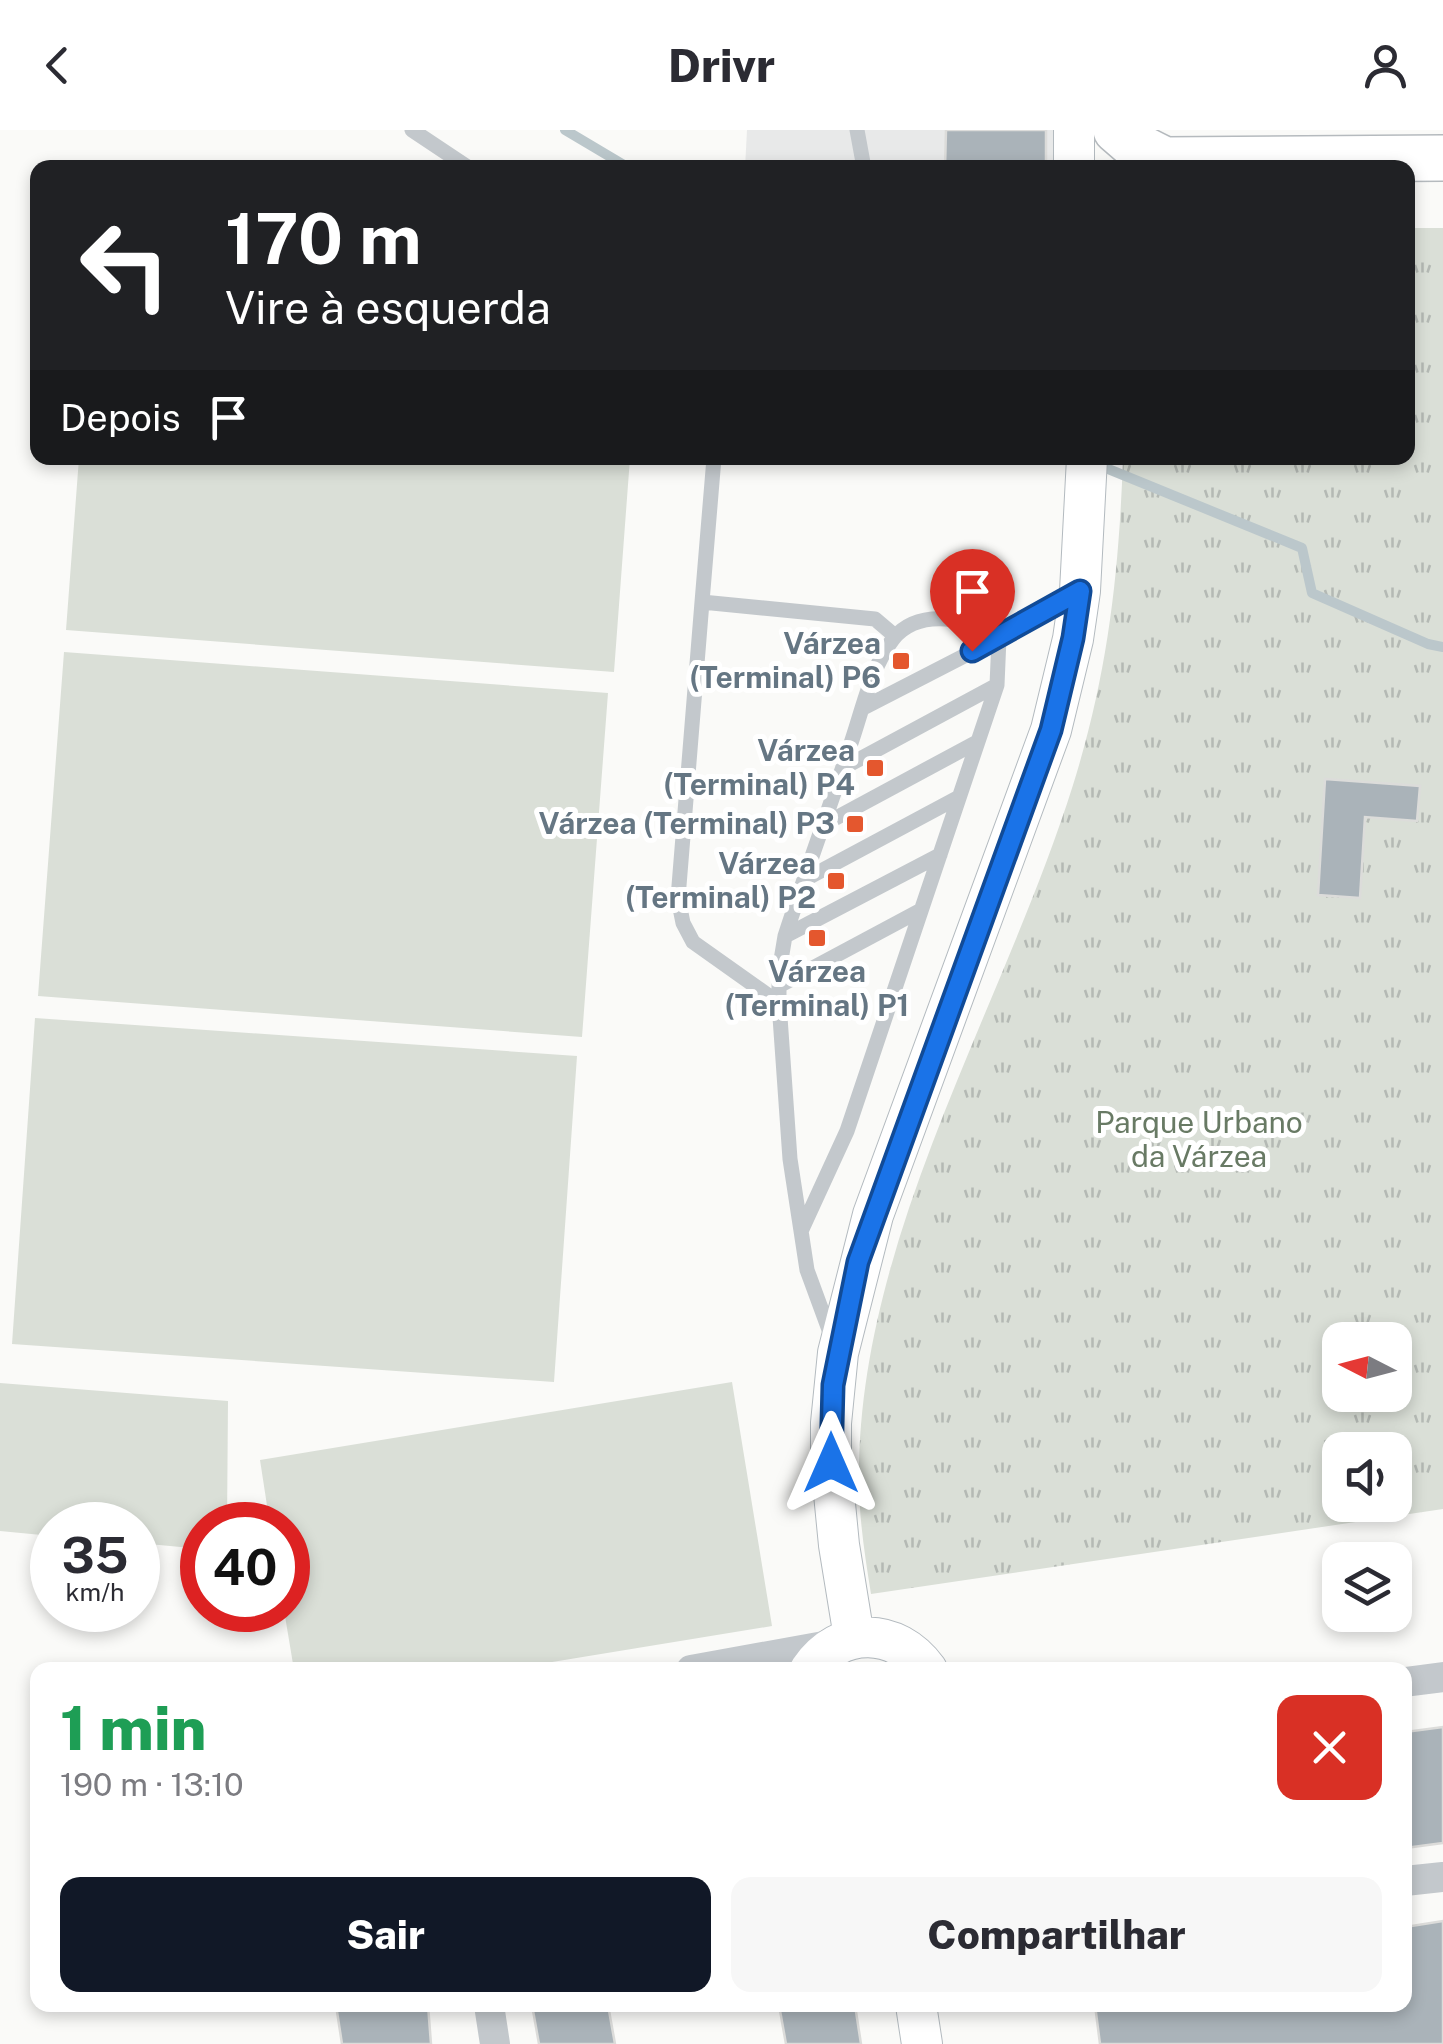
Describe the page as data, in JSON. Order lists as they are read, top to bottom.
{
  "parks": ["Parque Urbano da Várzea"],
  "places": {
    "transit": [
      "Várzea (Terminal) P6",
      "Várzea (Terminal) P4",
      "Várzea (Terminal) P3",
      "Várzea (Terminal) P2",
      "Várzea (Terminal) P1"
    ]
  },
  "north": "left",
  "page": {
    "header": "Drivr",
    "turn": ["170 m", "Vire à esquerda"],
    "then": "Depois",
    "speed": "35 km/h",
    "limit": "40",
    "heading": ["1 min", "190 m · 13:10"],
    "buttons": ["Sair", "Compartilhar"]
  }
}
